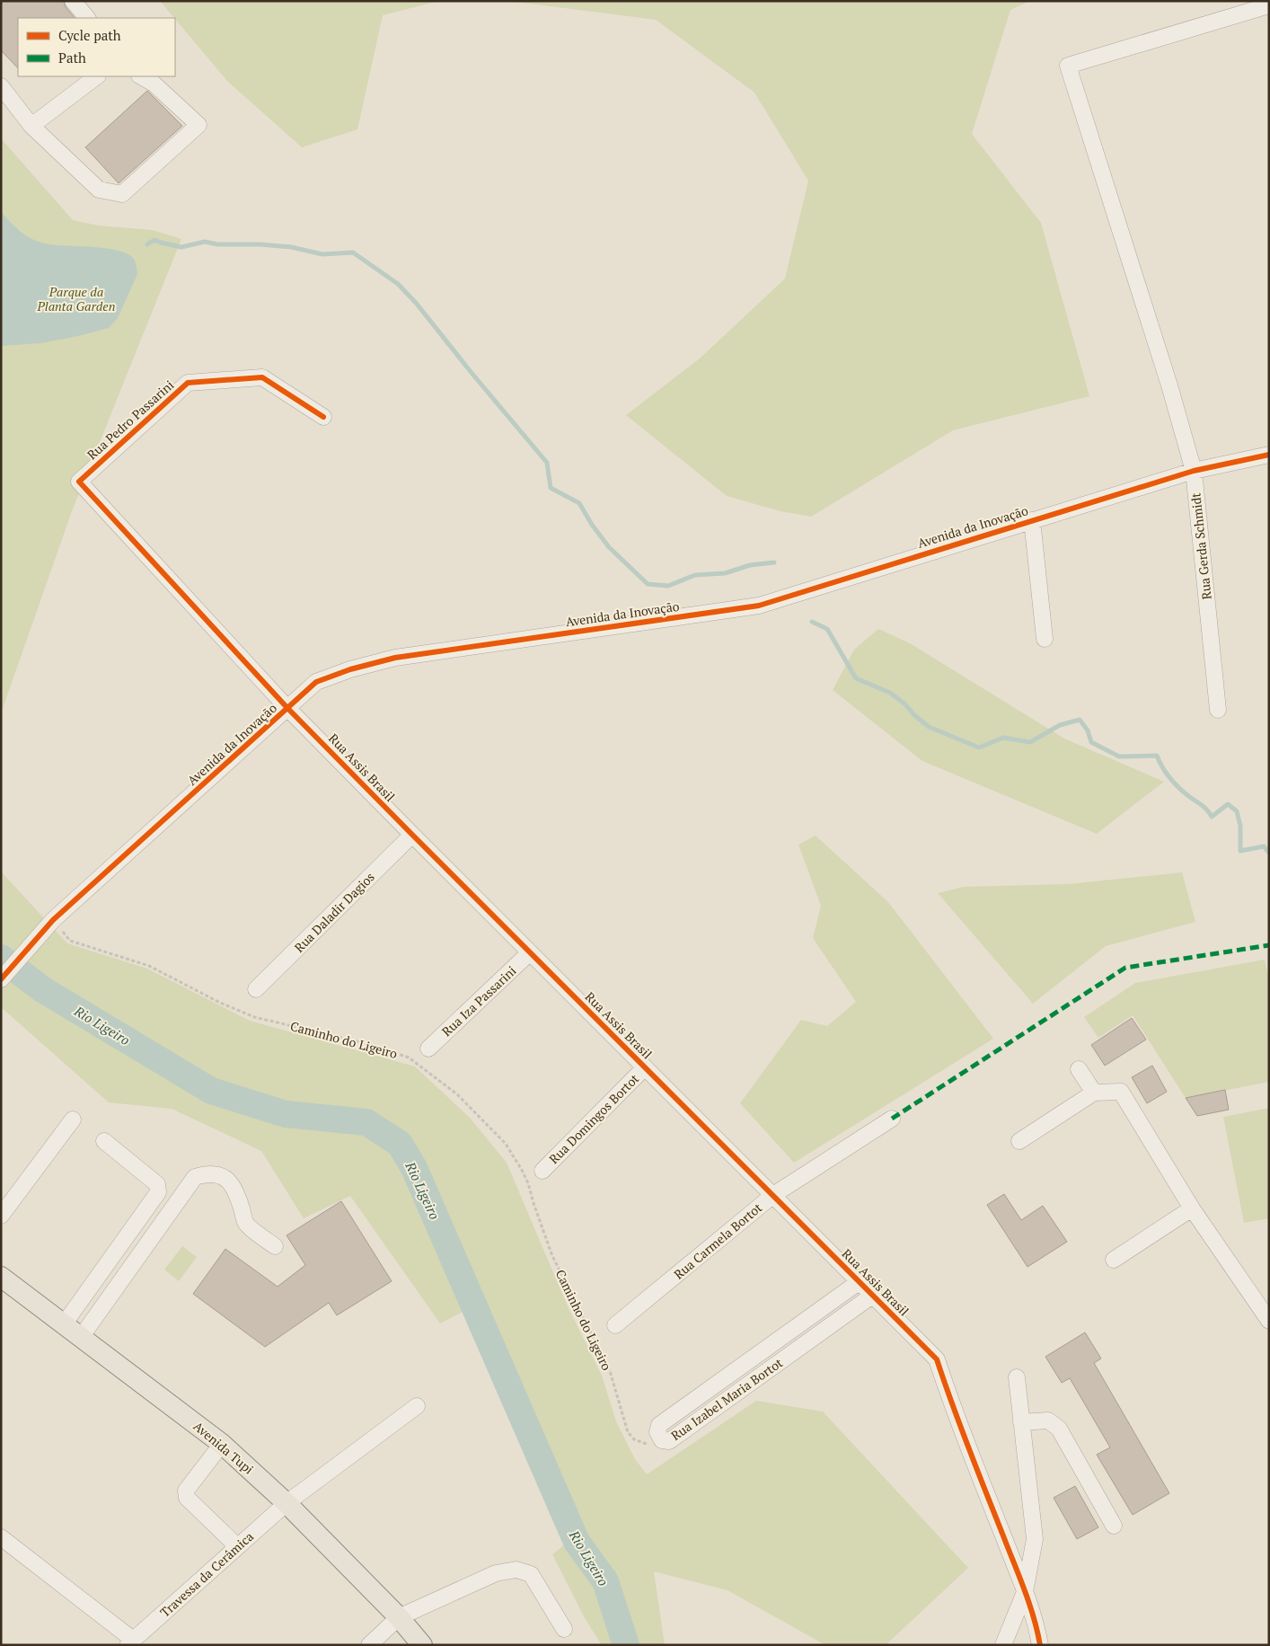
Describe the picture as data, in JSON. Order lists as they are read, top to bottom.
{
  "streets": {
    "main road": ["Avenida Tupi"],
    "street": [
      "Rua Pedro Passarini",
      "Avenida da Inovação",
      "Rua Gerda Schmidt",
      "Rua Assis Brasil",
      "Rua Daladir Dagios",
      "Rua Iza Passarini",
      "Rua Domingos Bortot",
      "Rua Carmela Bortot",
      "Rua Izabel Maria Bortot",
      "Travessa da Cerâmica"
    ],
    "path": ["Caminho do Ligeiro"]
  },
  "crossings": [
    ["Rua Pedro Passarini", "Rua Assis Brasil"],
    ["Avenida da Inovação", "Rua Gerda Schmidt"],
    ["Avenida da Inovação", "Rua Assis Brasil"],
    ["Avenida da Inovação", "Caminho do Ligeiro"],
    ["Rua Assis Brasil", "Rua Daladir Dagios"],
    ["Rua Assis Brasil", "Rua Iza Passarini"],
    ["Rua Assis Brasil", "Rua Domingos Bortot"],
    ["Rua Assis Brasil", "Rua Carmela Bortot"],
    ["Rua Assis Brasil", "Rua Izabel Maria Bortot"],
    ["Caminho do Ligeiro", "Rua Izabel Maria Bortot"],
    ["Avenida Tupi", "Travessa da Cerâmica"]
  ],
  "water": ["Rio Ligeiro"],
  "parks": ["Parque da Planta Garden"],
  "legend": ["Cycle path", "Path"]
}
